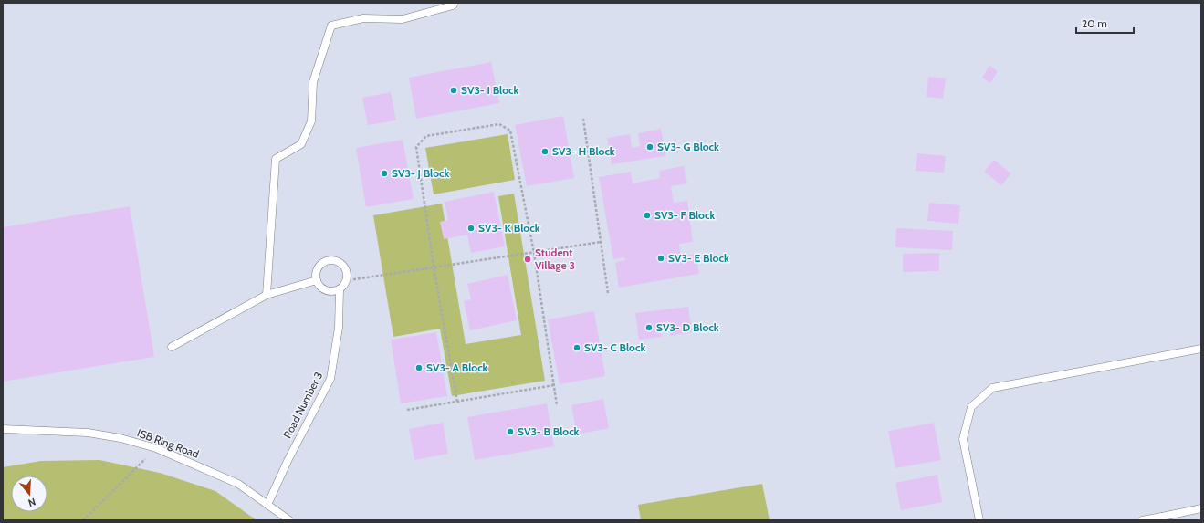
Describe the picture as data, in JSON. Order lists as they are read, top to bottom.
{
  "streets": {
    "lane": ["Road Number 3", "ISB Ring Road"]
  },
  "crossings": [
    ["Road Number 3", "ISB Ring Road"]
  ],
  "places": [
    "SV3- I Block",
    "SV3- G Block",
    "SV3- H Block",
    "SV3- J Block",
    "SV3- F Block",
    "SV3- K Block",
    "SV3- E Block",
    "Student Village 3",
    "SV3- D Block",
    "SV3- C Block",
    "SV3- A Block",
    "SV3- B Block"
  ],
  "scale_bar": "20 m",
  "north": "bottom"
}
